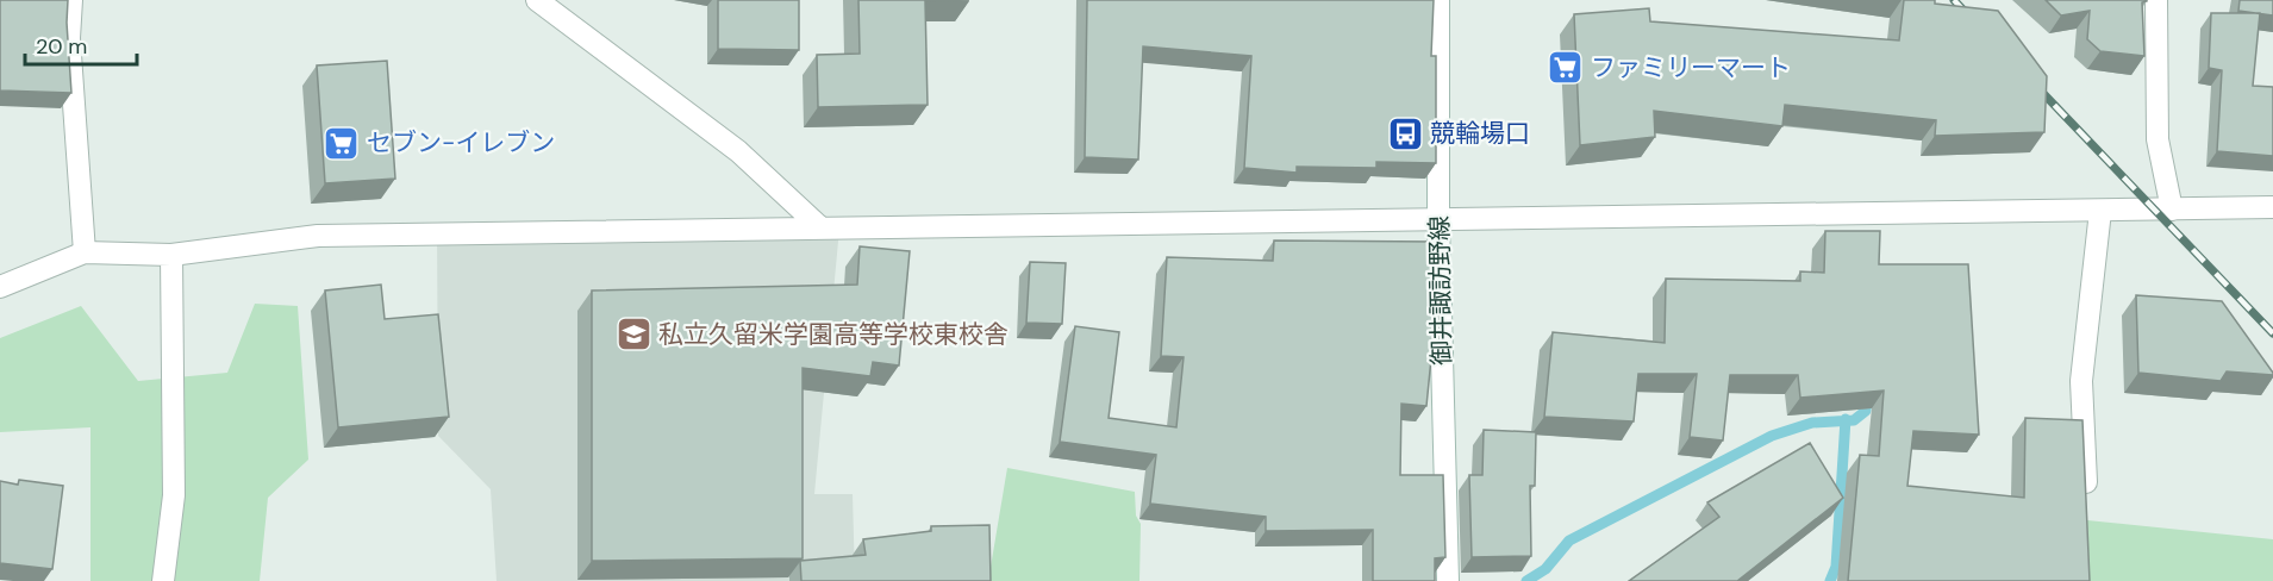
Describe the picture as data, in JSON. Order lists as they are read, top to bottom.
{
  "streets": {
    "street": ["御井諏訪野線"]
  },
  "places": {
    "supermarket": ["ファミリーマート", "セブン-イレブン"],
    "bus stop": ["競輪場口"],
    "school or university": ["私立久留米学園高等学校東校舎"]
  },
  "scale_bar": "20 m"
}
